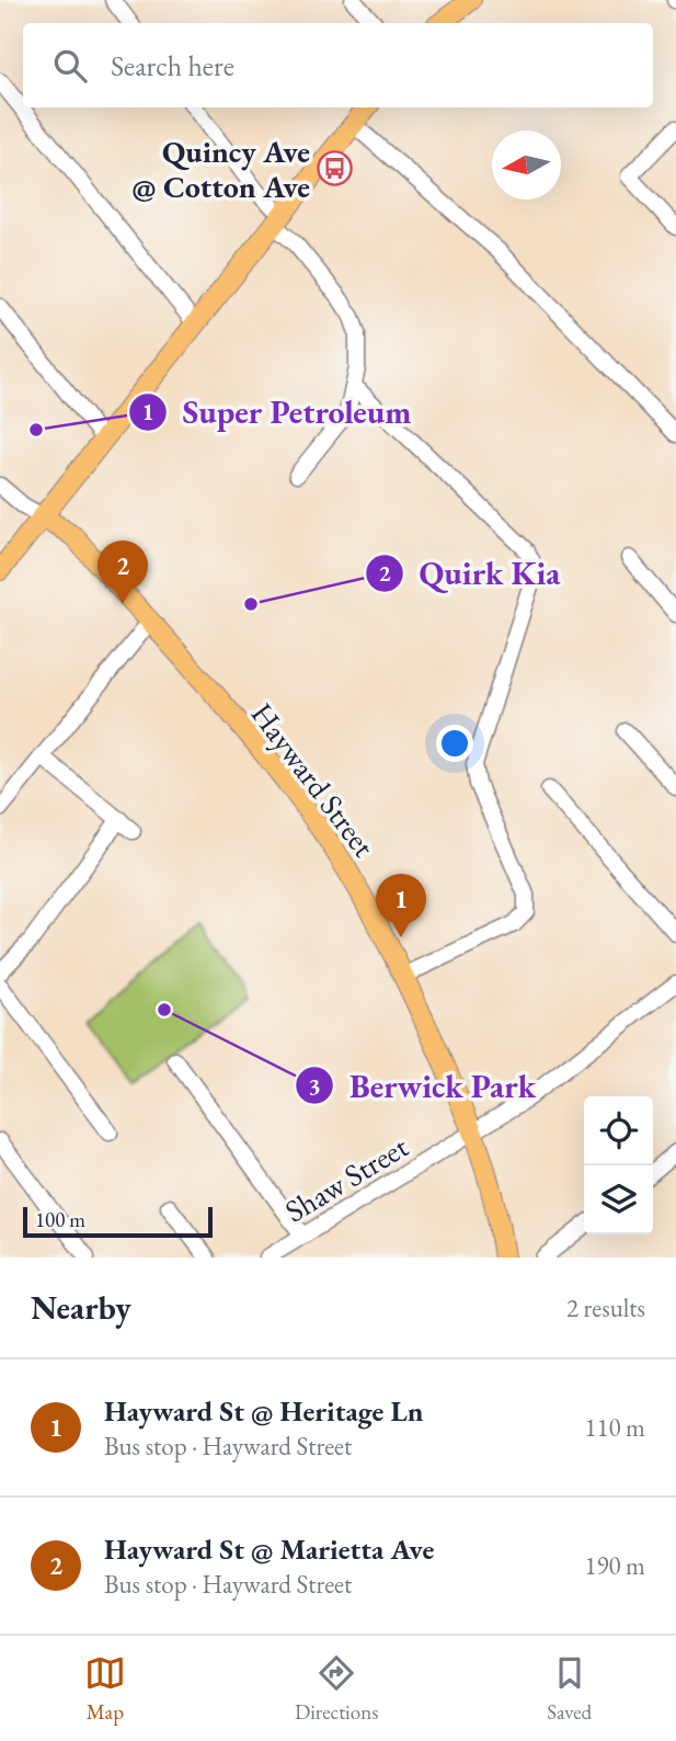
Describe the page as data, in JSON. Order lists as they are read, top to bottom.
{
  "streets": {
    "main road": ["Hayward Street"],
    "street": ["Shaw Street"]
  },
  "crossings": [
    ["Hayward Street", "Shaw Street"]
  ],
  "places": {
    "bus stop": ["Quincy Ave @ Cotton Ave"],
    "other": ["Super Petroleum", "Quirk Kia", "Berwick Park"]
  },
  "scale_bar": "100 m",
  "north": "left",
  "page": {
    "search": "Search here",
    "pins": ["2", "1"],
    "scale": "100 m",
    "heading": ["Nearby", "2 results"],
    "list": [
      {
        "mark": "1",
        "name": "Hayward St @ Heritage Ln",
        "note": "Bus stop · Hayward Street",
        "value": "110 m"
      },
      {
        "mark": "2",
        "name": "Hayward St @ Marietta Ave",
        "note": "Bus stop · Hayward Street",
        "value": "190 m"
      }
    ],
    "nav": ["Map", "Directions", "Saved"]
  }
}
